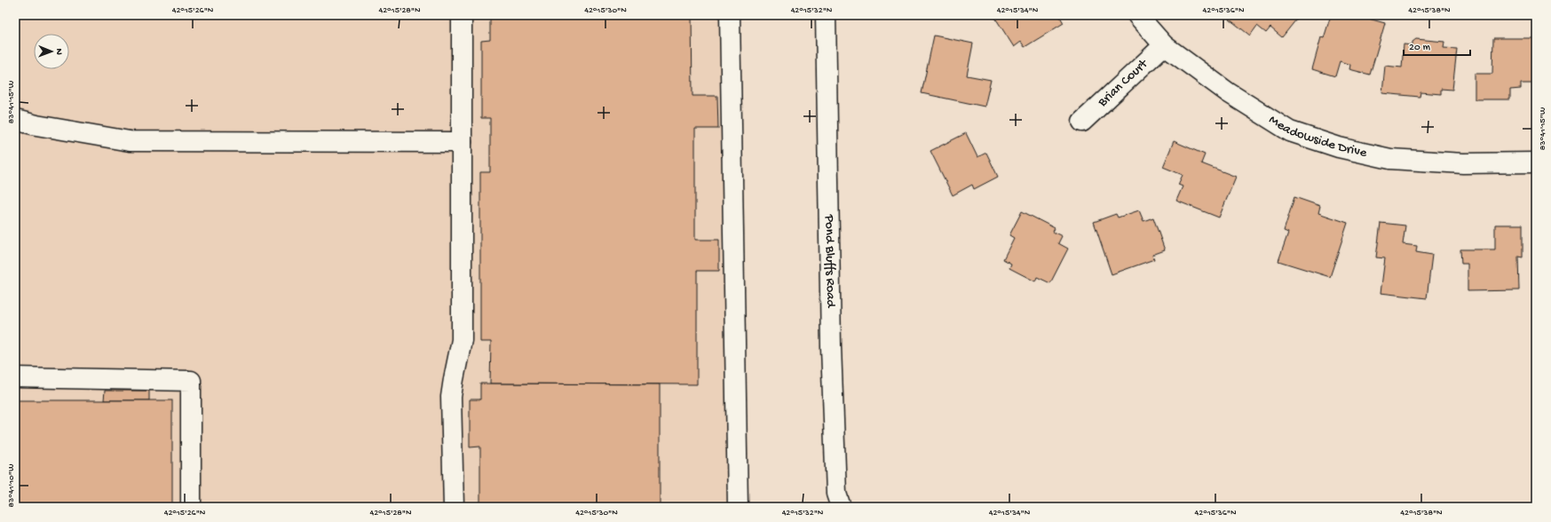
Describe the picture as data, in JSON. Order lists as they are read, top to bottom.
{
  "streets": {
    "street": ["Brian Court", "Meadowside Drive", "Pond Bluffs Road"]
  },
  "crossings": [
    ["Brian Court", "Meadowside Drive"]
  ],
  "scale_bar": "20 m",
  "north": "right",
  "coordinates": [
    "42°15'26\"N",
    "42°15'28\"N",
    "42°15'30\"N",
    "42°15'32\"N",
    "42°15'34\"N",
    "42°15'36\"N",
    "42°15'38\"N",
    "83°41'15\"W",
    "83°41'10\"W"
  ]
}
